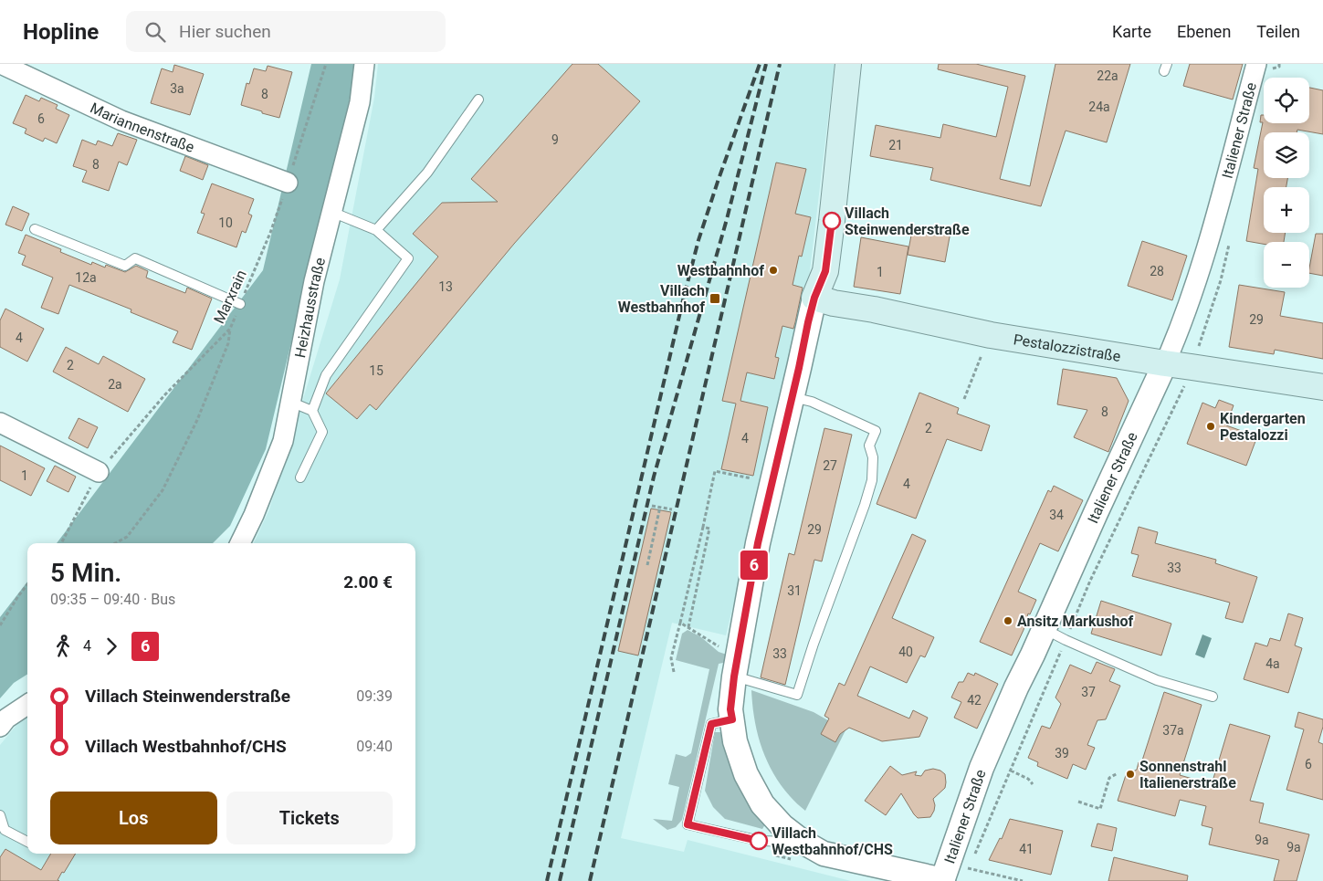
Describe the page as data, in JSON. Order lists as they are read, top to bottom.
{
  "streets": {
    "main road": ["Pestalozzistraße"],
    "street": ["Mariannenstraße", "Italiener Straße", "Heizhausstraße"],
    "path": ["Marxrain"]
  },
  "crossings": [
    ["Mariannenstraße", "Marxrain"],
    ["Italiener Straße", "Pestalozzistraße"]
  ],
  "places": {
    "other": [
      "Villach Steinwenderstraße",
      "Westbahnhof",
      "Kindergarten Pestalozzi",
      "Ansitz Markushof",
      "Sonnenstrahl Italienerstraße",
      "Villach Westbahnhof/CHS"
    ],
    "transit": ["Villach Westbahnhof"]
  },
  "lines": ["bus line 6"],
  "house_numbers": [
    "22a",
    "3a",
    "8",
    "24a",
    "6",
    "9",
    "21",
    "8",
    "10",
    "28",
    "1",
    "12a",
    "13",
    "29",
    "4",
    "2",
    "15",
    "2a",
    "8",
    "2",
    "4",
    "27",
    "1",
    "4",
    "34",
    "29",
    "33",
    "31",
    "40",
    "33",
    "4a",
    "37",
    "42",
    "37a",
    "39",
    "6",
    "9a",
    "9a",
    "41"
  ],
  "page": {
    "header": "Hopline",
    "search": "Hier suchen",
    "nav": ["Karte", "Ebenen", "Teilen"],
    "on_map": "6",
    "map_buttons": ["+", "−"],
    "heading": ["5 Min.", "09:35 – 09:40 · Bus", "2.00 €"],
    "legs": ["4", "6"],
    "list": [
      {
        "name": "Villach Steinwenderstraße",
        "value": "09:39"
      },
      {
        "name": "Villach Westbahnhof/CHS",
        "value": "09:40"
      }
    ],
    "buttons": ["Los", "Tickets"]
  }
}
